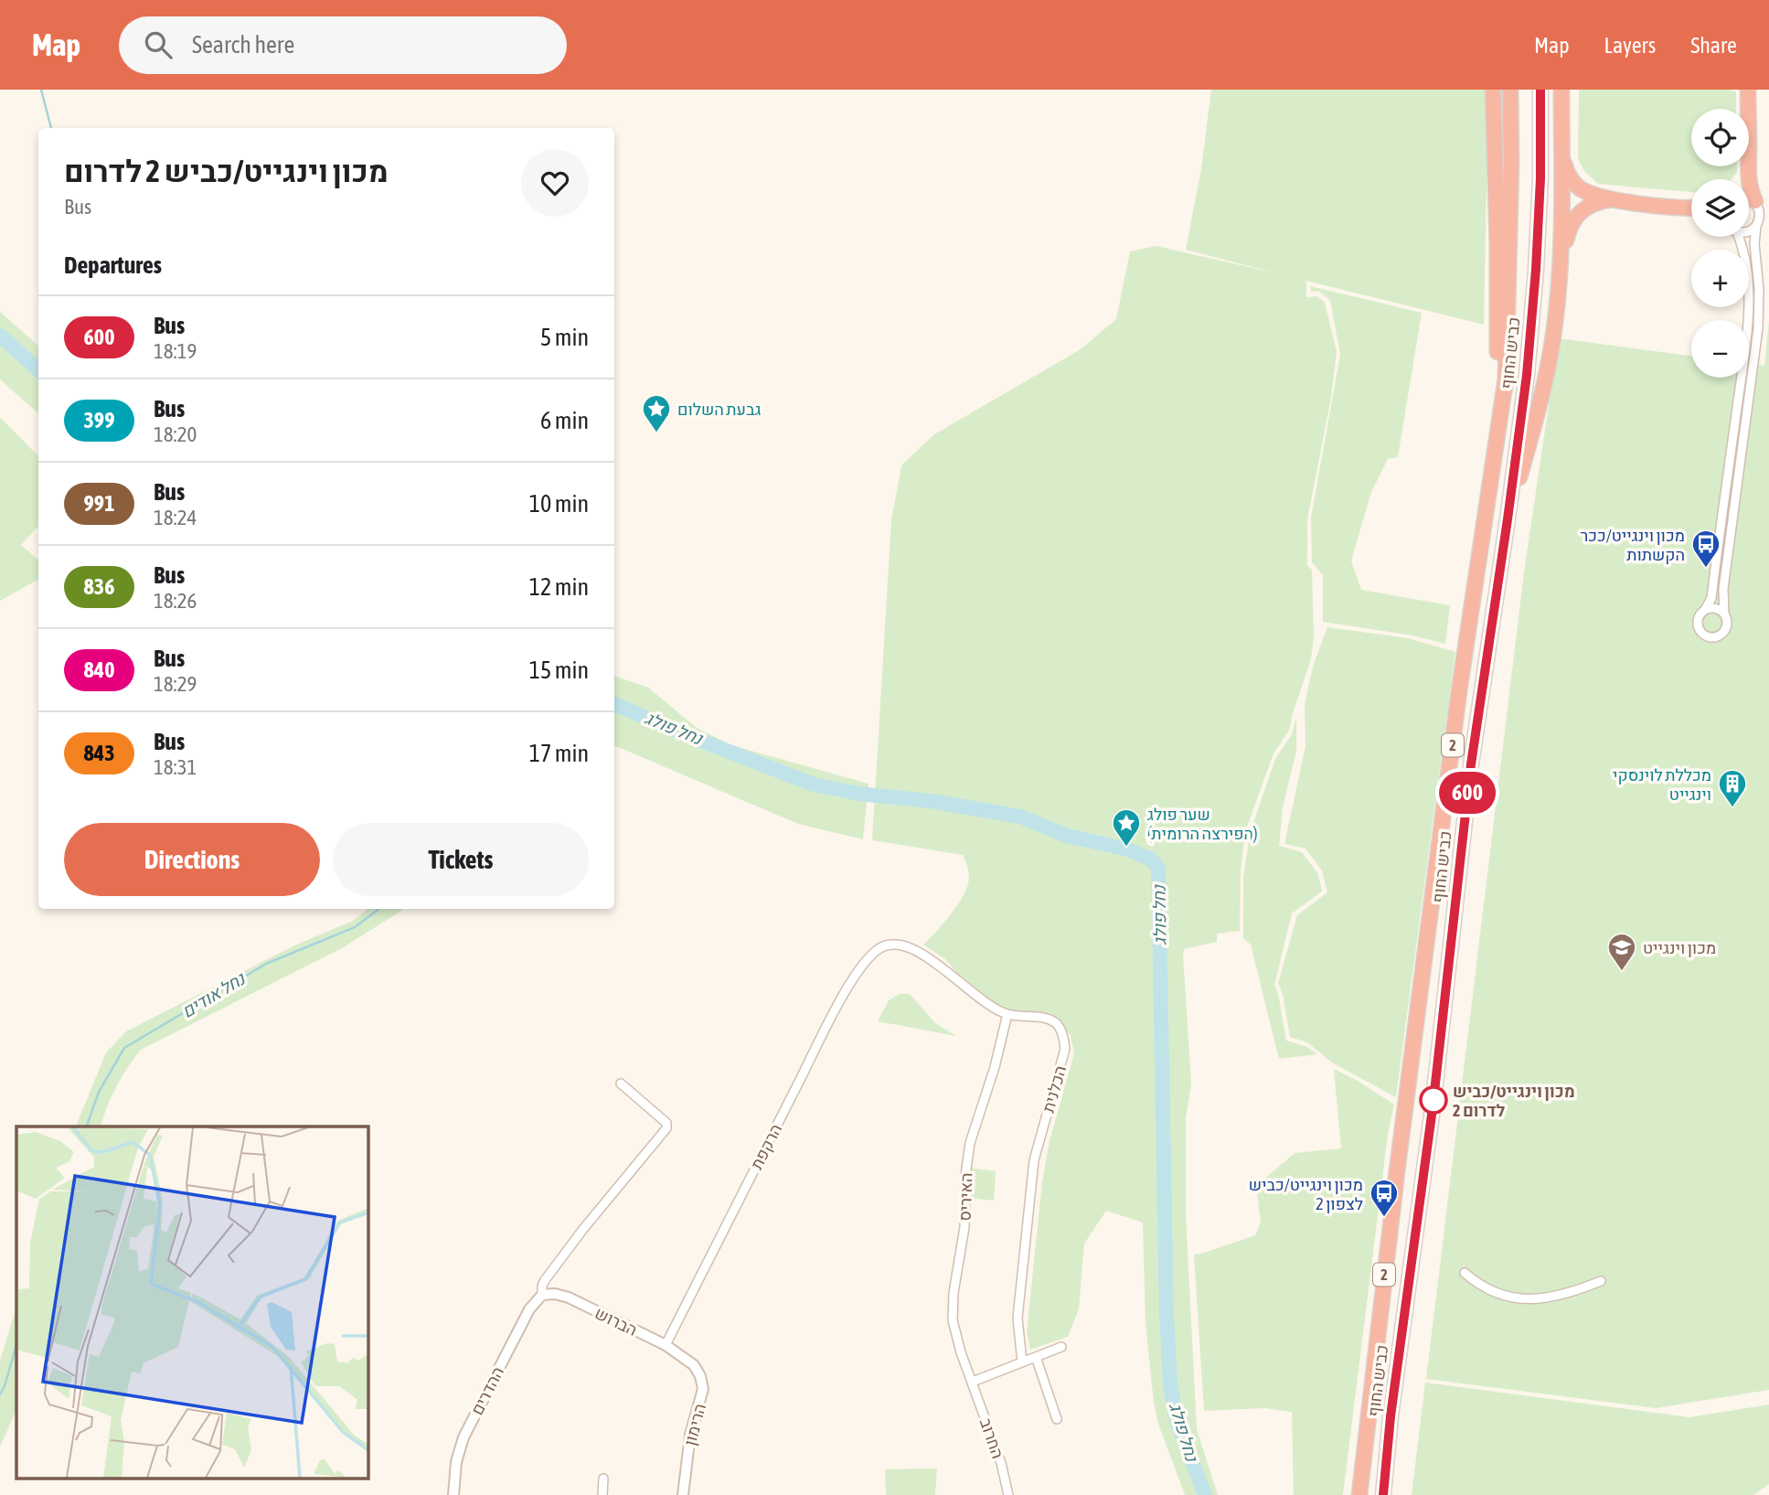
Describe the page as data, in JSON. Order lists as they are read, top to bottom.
{
  "streets": {
    "highway": ["כביש החוף", "2"],
    "street": [
      "הכלנית",
      "הרקפת",
      "האיריס",
      "הברוש",
      "ההדרים",
      "הרימון",
      "החרוב"
    ]
  },
  "crossings": [
    ["הכלנית", "הרקפת"],
    ["הכלנית", "האיריס"],
    ["הרקפת", "הברוש"],
    ["האיריס", "החרוב"],
    ["הברוש", "ההדרים"],
    ["הברוש", "הרימון"]
  ],
  "water": ["נחל פולג", "נחל אודים"],
  "places": {
    "place": ["גבעת השלום", "שער פולג (הפירצה הרומית)"],
    "bus stop": ["מכון וינגייט/ככר הקשתות", "מכון וינגייט/כביש 2 לצפון"],
    "building": ["מכללת לוינסקי וינגייט"],
    "school or university": ["מכון וינגייט"],
    "other": ["מכון וינגייט/כביש 2 לדרום"]
  },
  "lines": ["bus line 600"],
  "page": {
    "header": "Map",
    "search": "Search here",
    "nav": ["Map", "Layers", "Share"],
    "on_map": "600",
    "map_buttons": ["+", "−"],
    "heading": [
      ["מכון וינגייט/כביש 2 לדרום", "Bus"],
      "Departures"
    ],
    "list": [
      {
        "mark": "600",
        "name": "Bus",
        "note": "18:19",
        "value": "5 min"
      },
      {
        "mark": "399",
        "name": "Bus",
        "note": "18:20",
        "value": "6 min"
      },
      {
        "mark": "991",
        "name": "Bus",
        "note": "18:24",
        "value": "10 min"
      },
      {
        "mark": "836",
        "name": "Bus",
        "note": "18:26",
        "value": "12 min"
      },
      {
        "mark": "840",
        "name": "Bus",
        "note": "18:29",
        "value": "15 min"
      },
      {
        "mark": "843",
        "name": "Bus",
        "note": "18:31",
        "value": "17 min"
      }
    ],
    "buttons": ["Directions", "Tickets"]
  }
}
